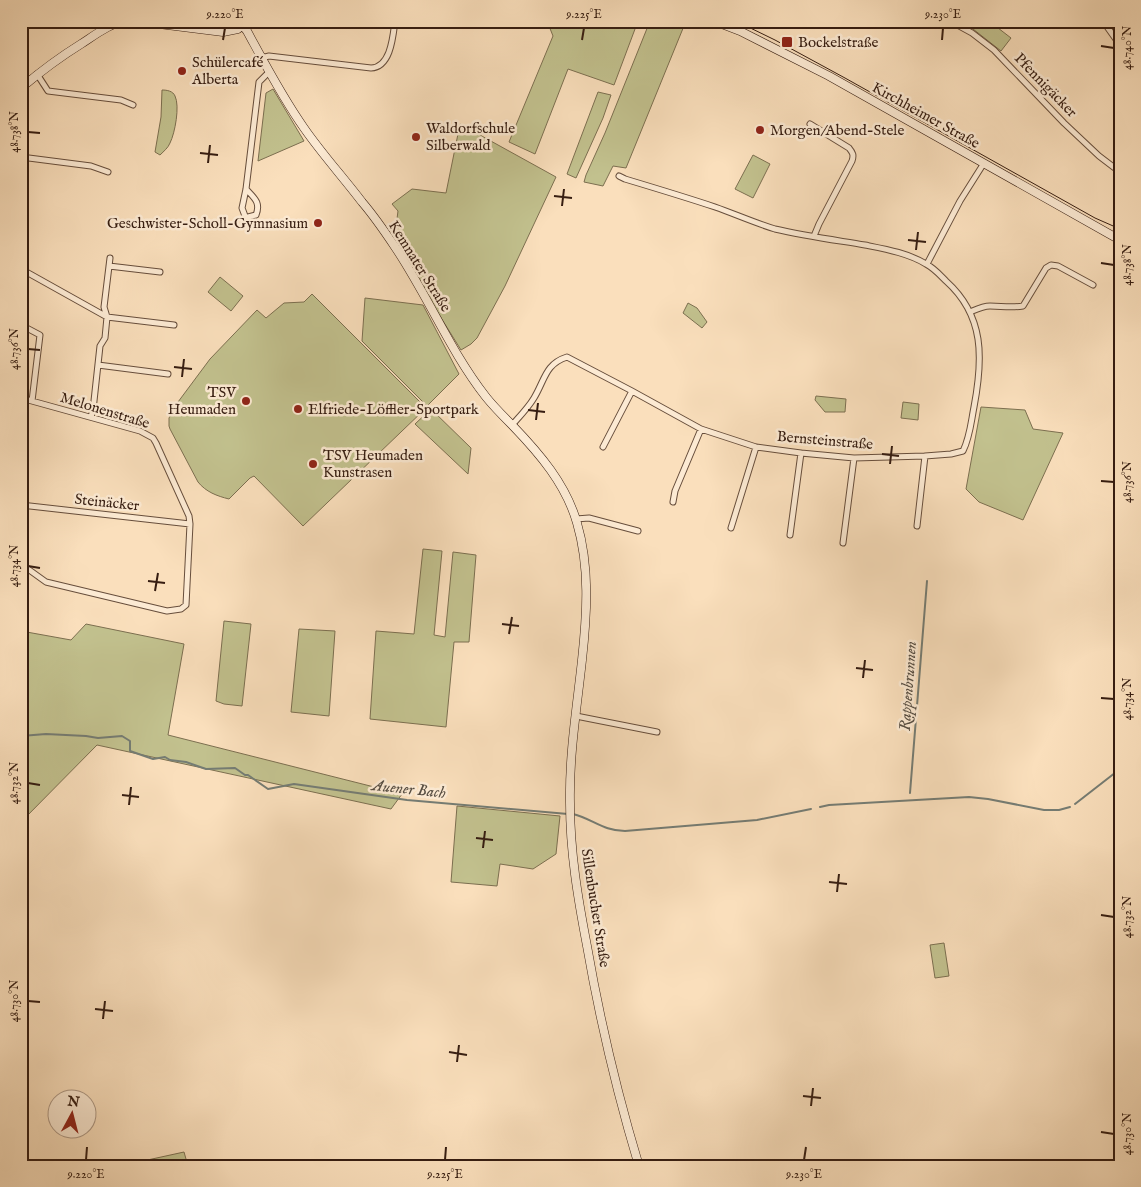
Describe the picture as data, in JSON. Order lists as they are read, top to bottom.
{
  "streets": {
    "street": [
      "Pfennigäcker",
      "Kirchheimer Straße",
      "Kemnater Straße",
      "Melonenstraße",
      "Bernsteinstraße",
      "Steinäcker",
      "Sillenbucher Straße"
    ]
  },
  "crossings": [
    ["Kemnater Straße", "Bernsteinstraße"],
    ["Kemnater Straße", "Sillenbucher Straße"],
    ["Melonenstraße", "Steinäcker"]
  ],
  "water": ["Rappenbrunnen", "Auener Bach"],
  "places": {
    "transit": ["Bockelstraße"],
    "other": [
      "Schülercafé Alberta",
      "Morgen/Abend-Stele",
      "Waldorfschule Silberwald",
      "Geschwister-Scholl-Gymnasium",
      "TSV Heumaden",
      "Elfriede-Löffler-Sportpark",
      "TSV Heumaden Kunstrasen"
    ]
  },
  "north": "top",
  "coordinates": [
    "9.220°E",
    "9.225°E",
    "9.230°E",
    "48.740°N",
    "48.738°N",
    "48.736°N",
    "48.734°N",
    "48.732°N",
    "48.730°N"
  ]
}
